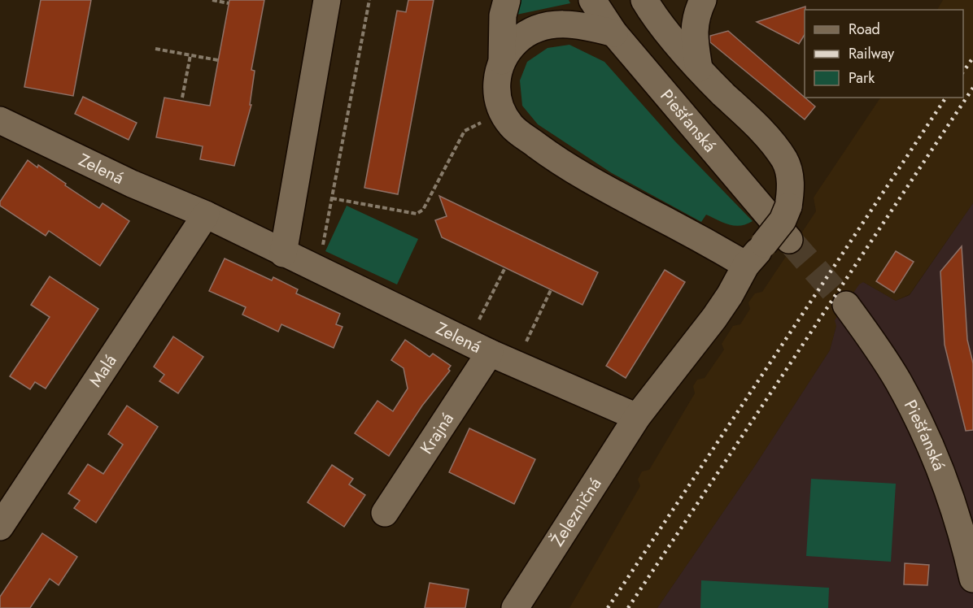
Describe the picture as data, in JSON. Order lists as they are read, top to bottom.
{
  "streets": {
    "street": [
      "Piešťanská",
      "Zelená",
      "Malá",
      "Krajná",
      "Železničná"
    ]
  },
  "crossings": [
    ["Piešťanská", "Železničná"],
    ["Zelená", "Malá"],
    ["Zelená", "Krajná"],
    ["Zelená", "Železničná"]
  ],
  "legend": ["Road", "Railway", "Park"]
}
